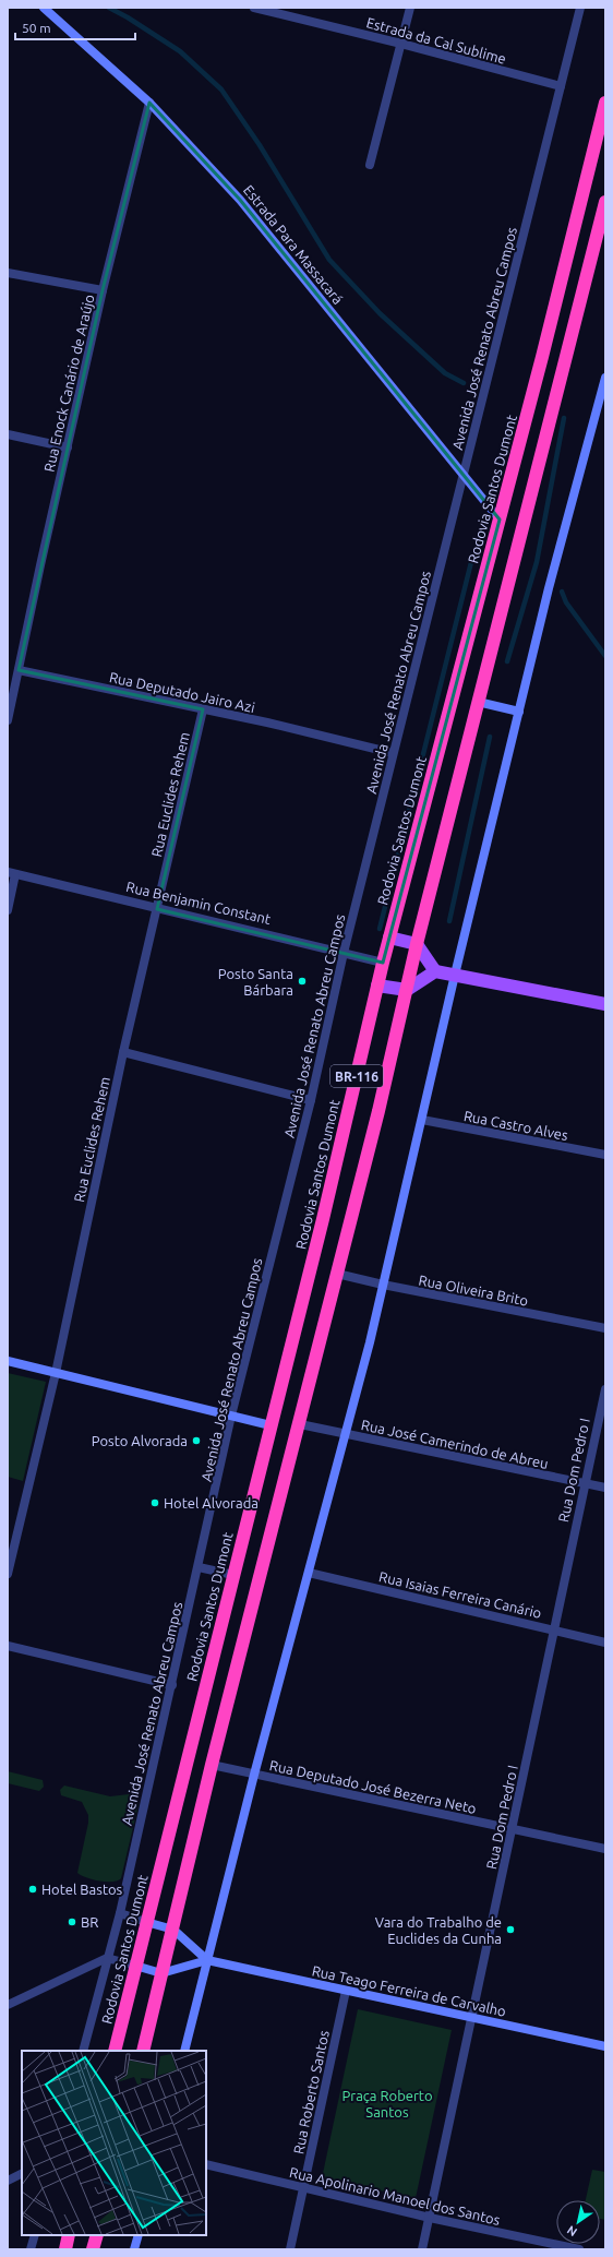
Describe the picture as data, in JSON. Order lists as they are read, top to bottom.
{
  "streets": {
    "highway": ["Rodovia Santos Dumont", "BR-116"],
    "main road": ["Estrada Para Massacará", "Rua Teago Ferreira de Carvalho"],
    "street": [
      "Estrada da Cal Sublime",
      "Avenida José Renato Abreu Campos",
      "Rua Enock Canário de Araújo",
      "Rua Deputado Jairo Azi",
      "Rua Euclides Rehem",
      "Rua Benjamin Constant",
      "Rua Castro Alves",
      "Rua Oliveira Brito",
      "Rua José Camerindo de Abreu",
      "Rua Dom Pedro I",
      "Rua Isaias Ferreira Canário",
      "Rua Deputado José Bezerra Neto",
      "Rua Roberto Santos",
      "Rua Apolinario Manoel dos Santos"
    ]
  },
  "crossings": [
    ["Estrada da Cal Sublime", "Avenida José Renato Abreu Campos"],
    ["Estrada Para Massacará", "Avenida José Renato Abreu Campos"],
    ["Estrada Para Massacará", "Rua Enock Canário de Araújo"],
    ["Estrada Para Massacará", "Rodovia Santos Dumont"],
    ["Avenida José Renato Abreu Campos", "Rua Deputado Jairo Azi"],
    ["Avenida José Renato Abreu Campos", "Rua Benjamin Constant"],
    ["Rua Enock Canário de Araújo", "Rua Deputado Jairo Azi"],
    ["Rodovia Santos Dumont", "Rua Benjamin Constant"],
    ["Rua Deputado Jairo Azi", "Rua Euclides Rehem"],
    ["Rua Euclides Rehem", "Rua Benjamin Constant"],
    ["BR-116", "Rua Oliveira Brito"],
    ["BR-116", "Rua José Camerindo de Abreu"],
    ["BR-116", "Rua Deputado José Bezerra Neto"],
    ["Rua José Camerindo de Abreu", "Rua Dom Pedro I"],
    ["Rua Dom Pedro I", "Rua Isaias Ferreira Canário"],
    ["Rua Dom Pedro I", "Rua Deputado José Bezerra Neto"],
    ["Rua Dom Pedro I", "Rua Teago Ferreira de Carvalho"],
    ["Rua Dom Pedro I", "Rua Apolinario Manoel dos Santos"],
    ["Rua Teago Ferreira de Carvalho", "Rua Roberto Santos"],
    ["Rua Roberto Santos", "Rua Apolinario Manoel dos Santos"]
  ],
  "parks": ["Praça Roberto Santos"],
  "places": [
    "Posto Santa Bárbara",
    "Posto Alvorada",
    "Hotel Alvorada",
    "Hotel Bastos",
    "BR",
    "Vara do Trabalho de Euclides da Cunha"
  ],
  "scale_bar": "50 m",
  "north": "bottom left"
}
